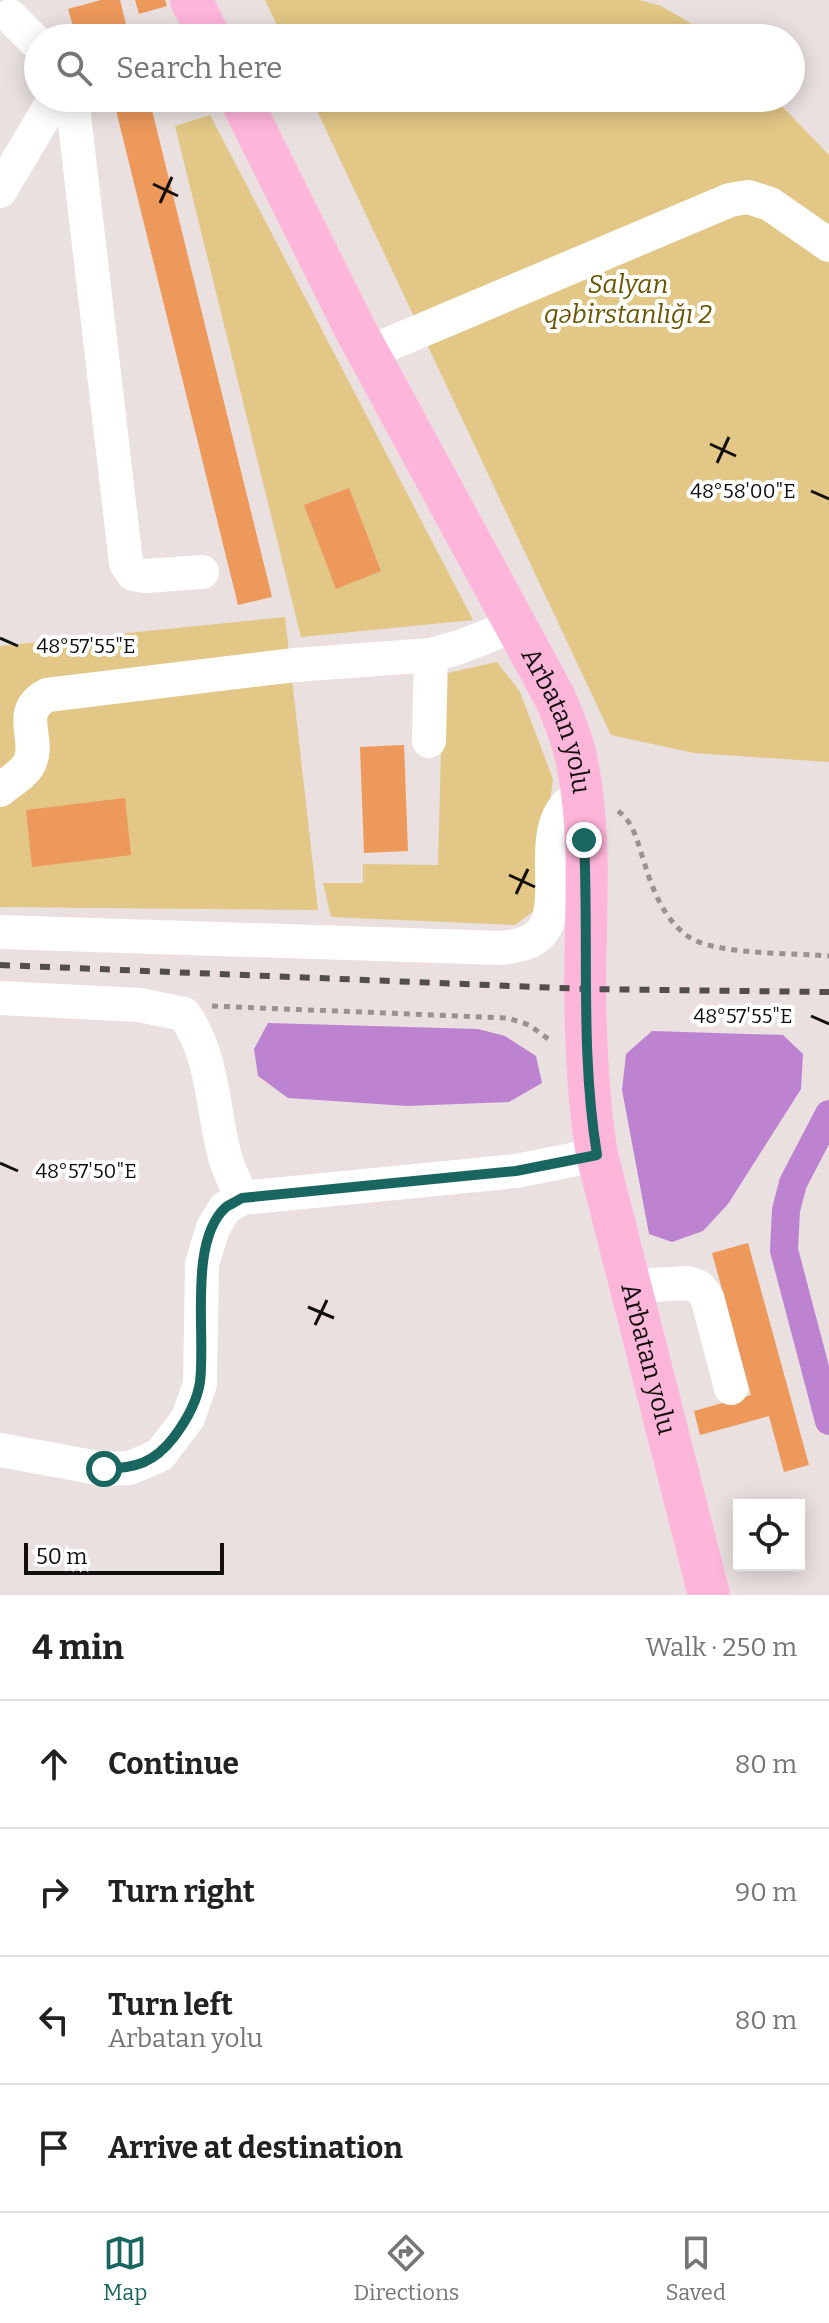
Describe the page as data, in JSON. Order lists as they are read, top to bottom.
{
  "streets": {
    "main road": ["Arbatan yolu"]
  },
  "parks": ["Salyan qəbirstanlığı 2"],
  "scale_bar": "50 m",
  "page": {
    "search": "Search here",
    "scale": "50 m",
    "heading": ["4 min", "Walk · 250 m"],
    "list": [
      ["Continue", "80 m"],
      ["Turn right", "90 m"],
      ["Turn left", "Arbatan yolu", "80 m"],
      "Arrive at destination"
    ],
    "nav": ["Map", "Directions", "Saved"]
  },
  "coordinates": ["48°58'00\"E", "48°57'55\"E", "48°57'50\"E"]
}
